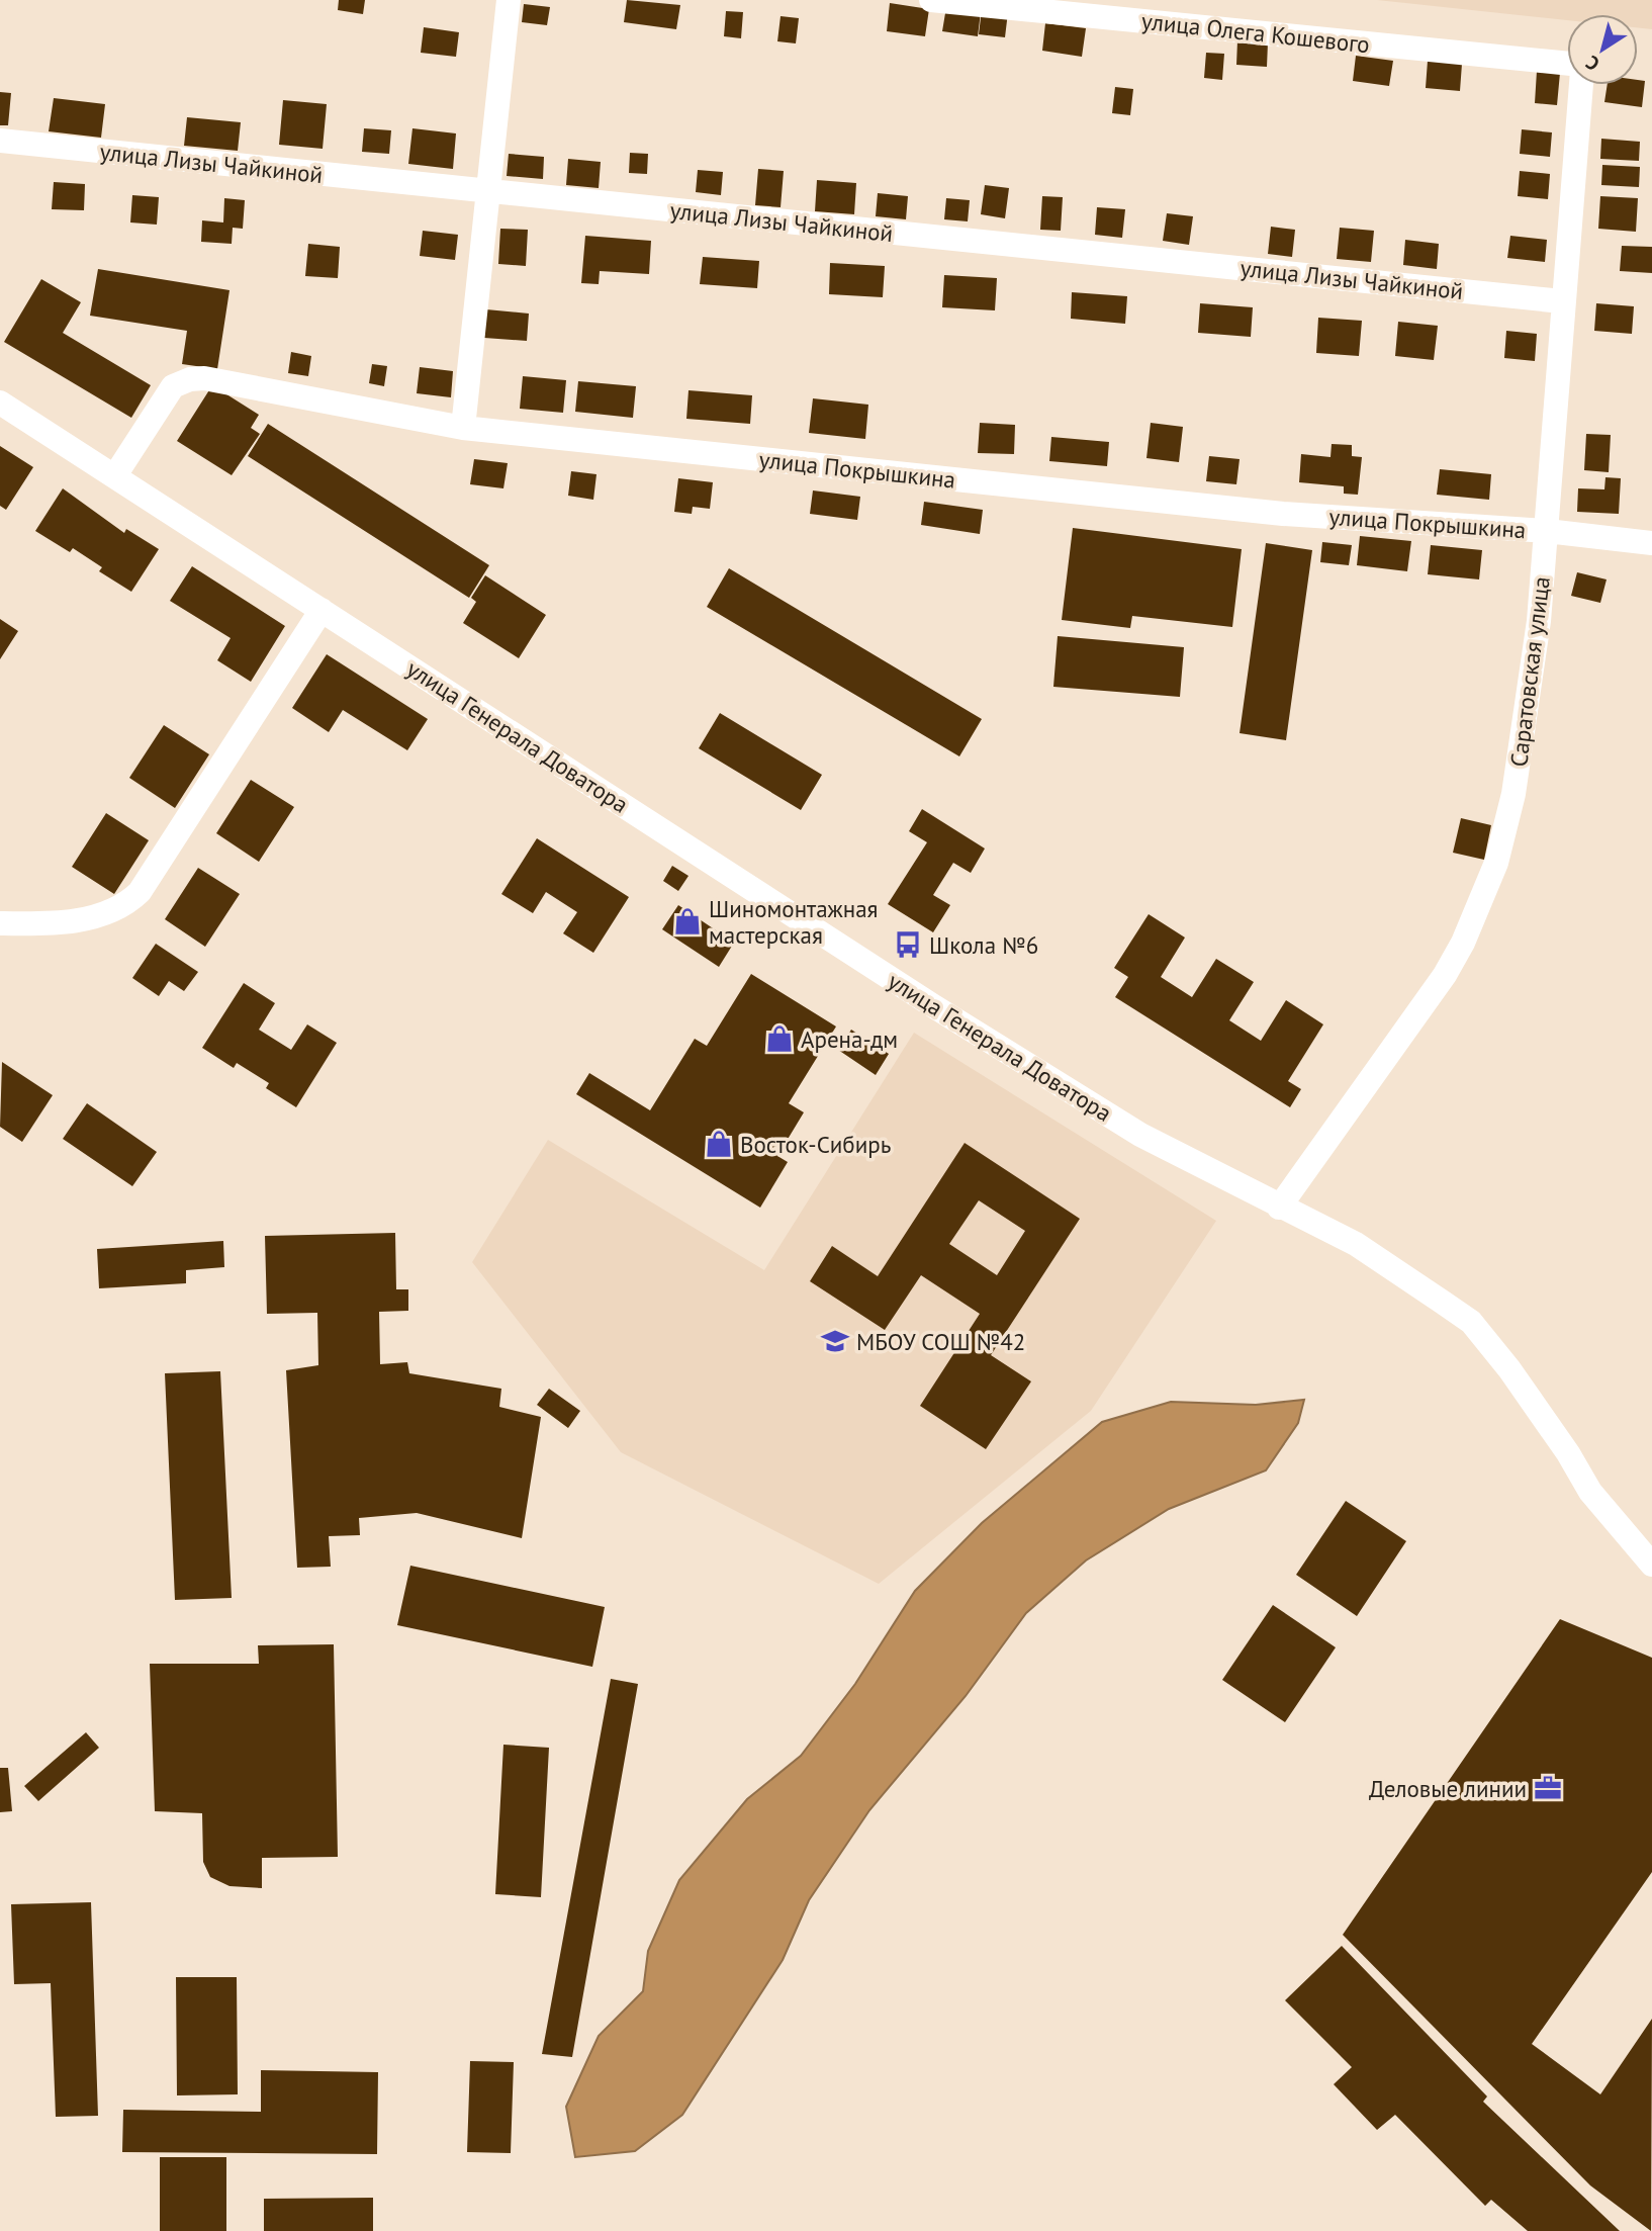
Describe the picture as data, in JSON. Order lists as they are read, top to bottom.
{
  "streets": {
    "street": [
      "улица Олега Кошевого",
      "улица Лизы Чайкиной",
      "улица Покрышкина",
      "Саратовская улица",
      "улица Генерала Доватора"
    ]
  },
  "crossings": [
    ["улица Лизы Чайкиной", "Саратовская улица"],
    ["улица Покрышкина", "Саратовская улица"],
    ["улица Покрышкина", "улица Генерала Доватора"],
    ["Саратовская улица", "улица Генерала Доватора"]
  ],
  "places": {
    "shop": ["Шиномонтажная мастерская", "Арена-дм", "Восток-Сибирь"],
    "bus stop": ["Школа №6"],
    "school or university": ["МБОУ СОШ №42"],
    "office": ["Деловые линии"]
  },
  "north": "bottom left"
}
